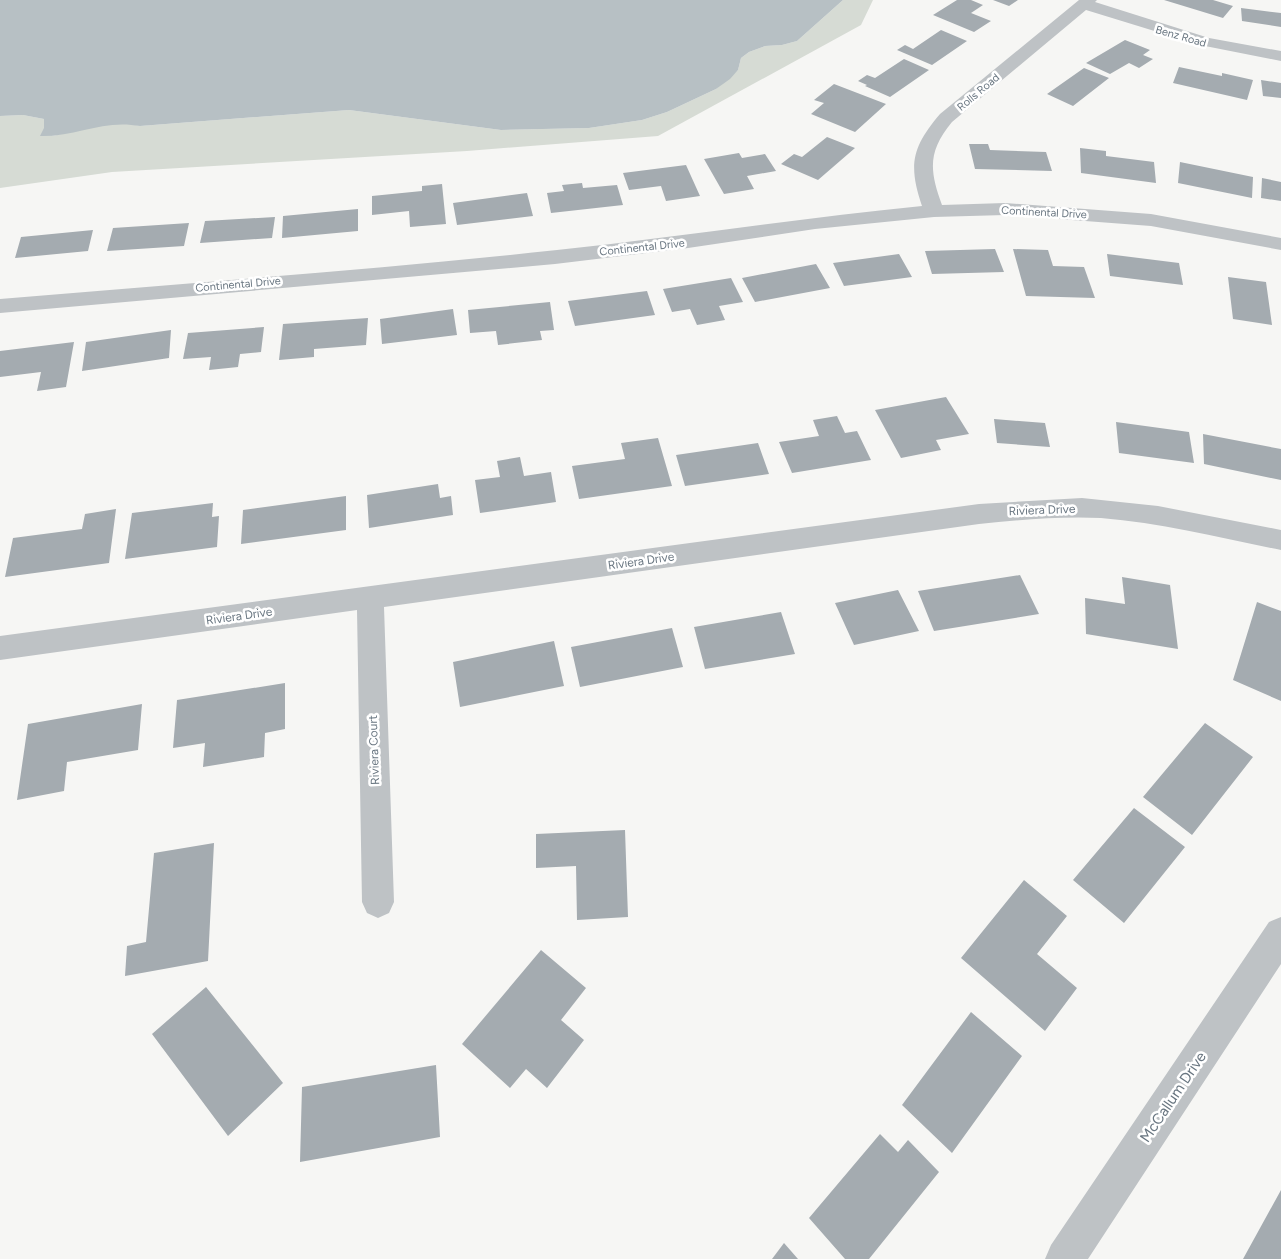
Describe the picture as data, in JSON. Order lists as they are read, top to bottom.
{
  "streets": {
    "street": [
      "Benz Road",
      "Rolls Road",
      "Continental Drive",
      "Riviera Drive",
      "Riviera Court",
      "McCallum Drive"
    ]
  },
  "crossings": [
    ["Benz Road", "Rolls Road"],
    ["Rolls Road", "Continental Drive"],
    ["Riviera Drive", "Riviera Court"]
  ]
}
